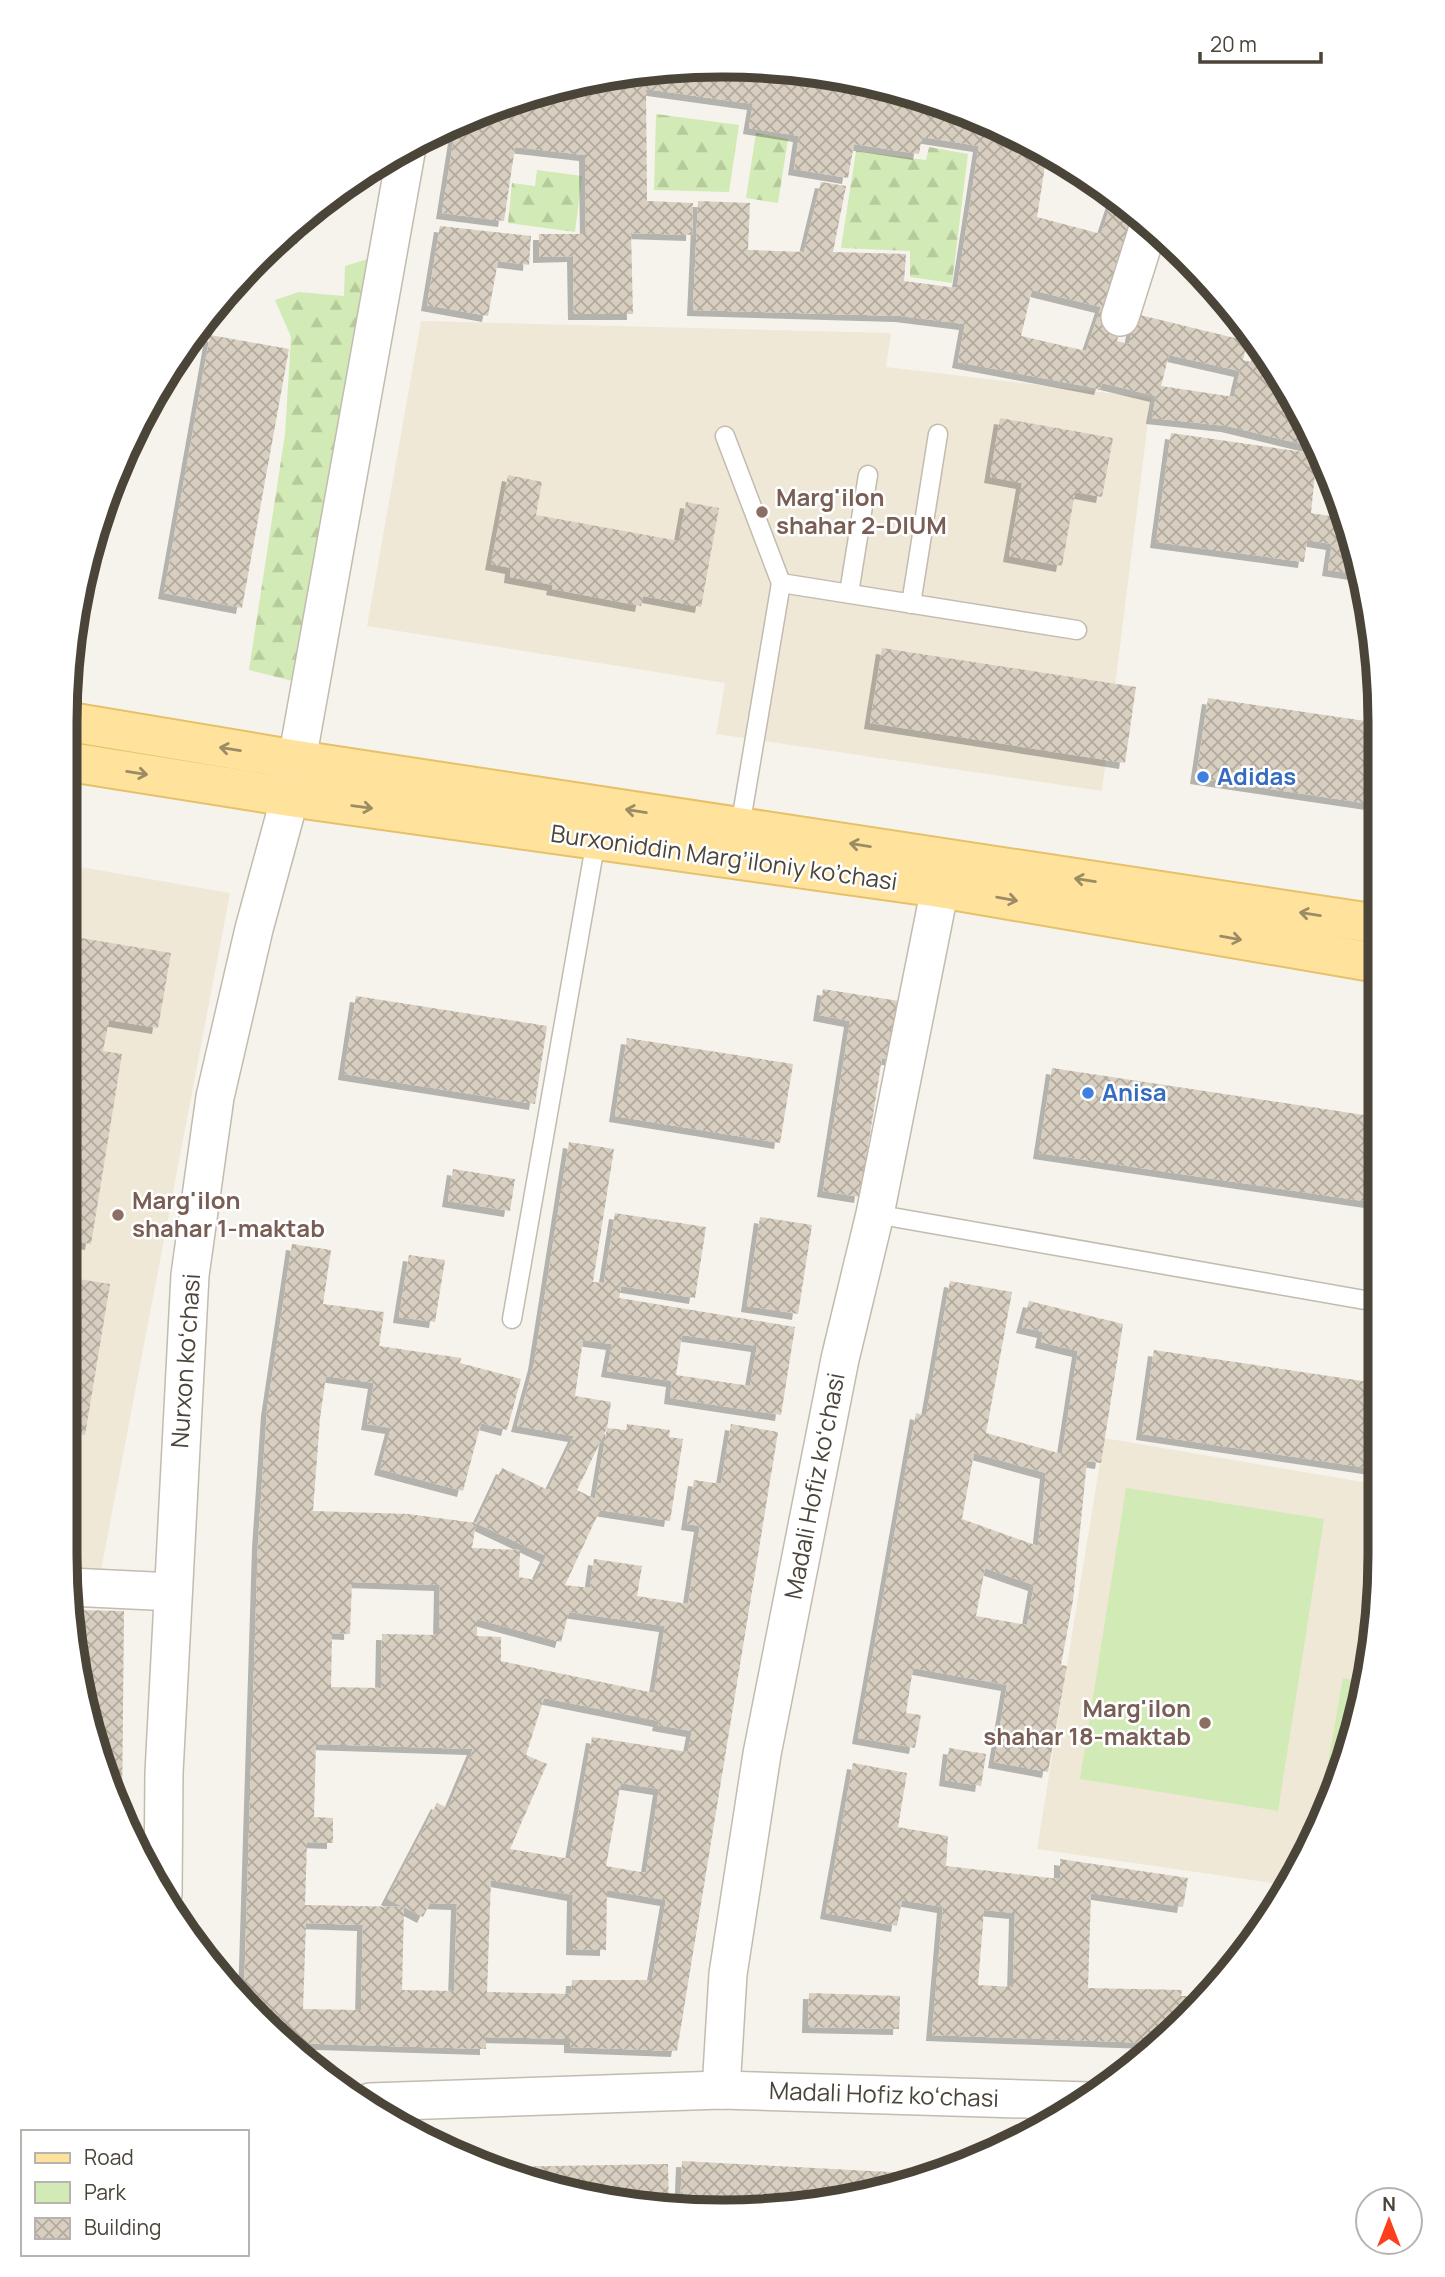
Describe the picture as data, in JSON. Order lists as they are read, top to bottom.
{
  "streets": {
    "main road": ["Burxoniddin Marg’iloniy ko’chasi"],
    "street": ["Nurxon koʻchasi", "Madali Hofiz koʻchasi"]
  },
  "crossings": [
    ["Burxoniddin Marg’iloniy ko’chasi", "Nurxon koʻchasi"],
    ["Burxoniddin Marg’iloniy ko’chasi", "Madali Hofiz koʻchasi"]
  ],
  "places": [
    "Marg'ilon shahar 2-DIUM",
    "Adidas",
    "Anisa",
    "Marg'ilon shahar 1-maktab",
    "Marg'ilon shahar 18-maktab"
  ],
  "legend": ["Road", "Park", "Building"],
  "scale_bar": "20 m",
  "north": "top"
}
